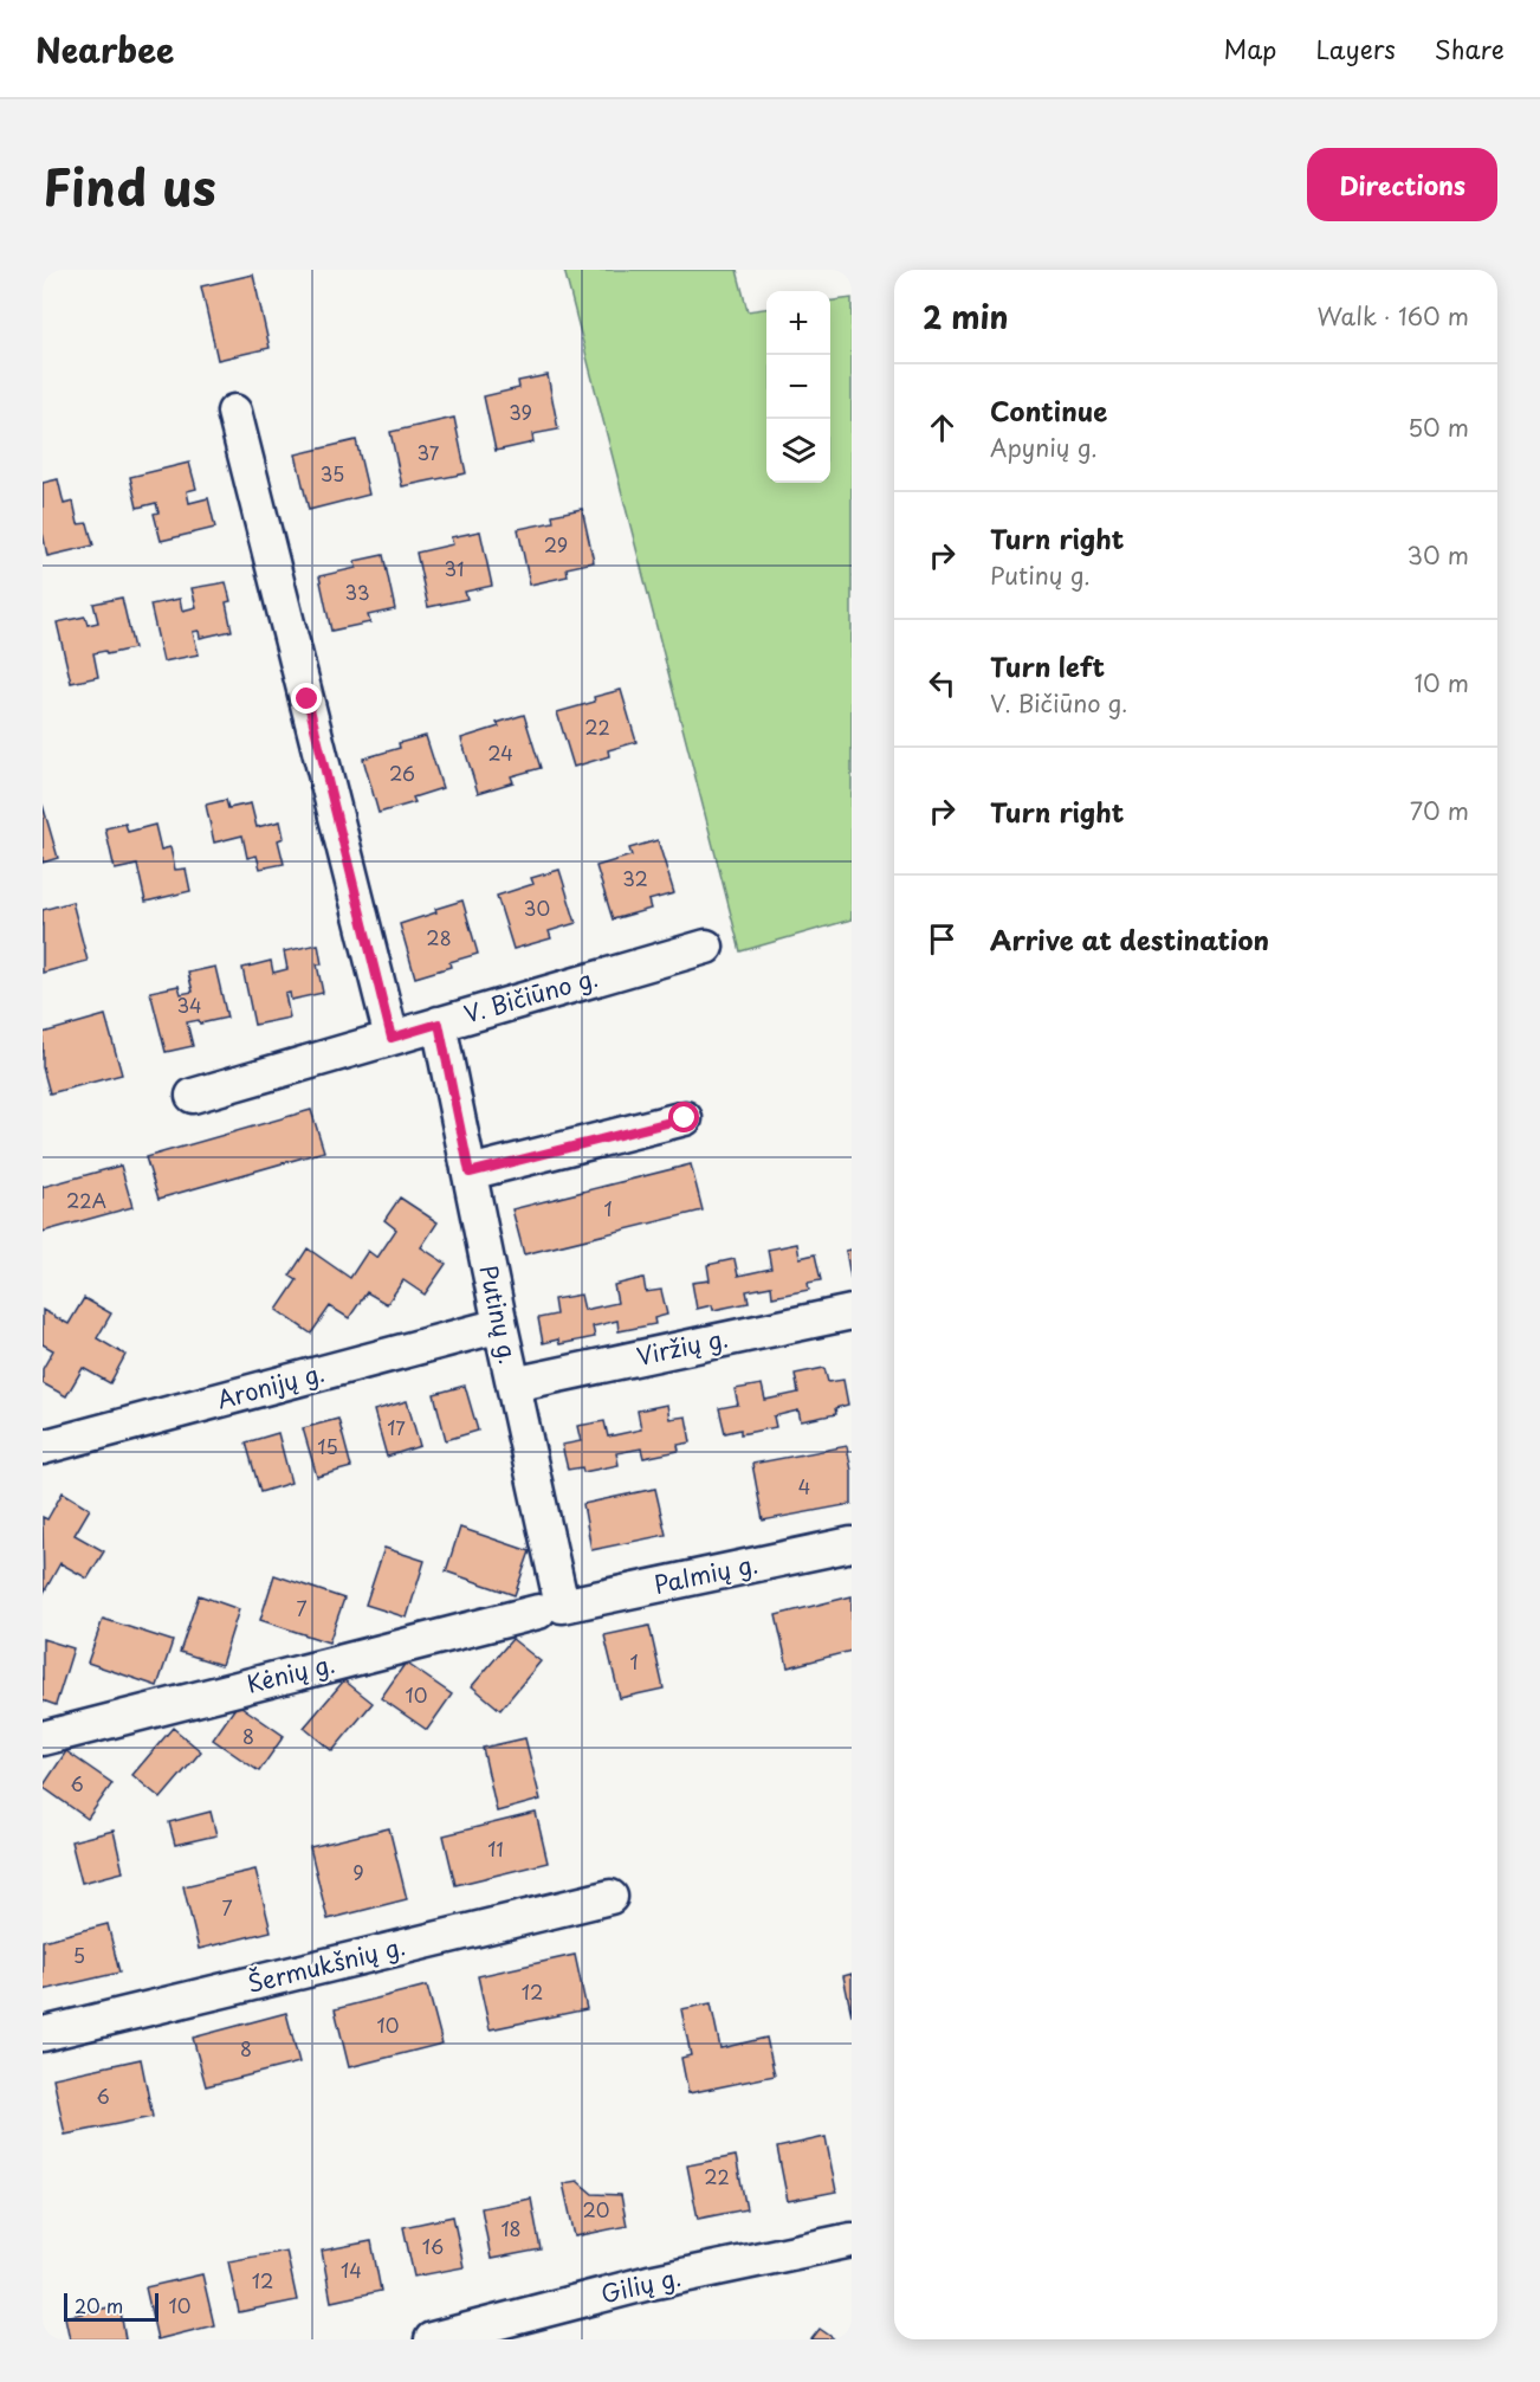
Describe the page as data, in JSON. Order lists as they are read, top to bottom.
{
  "streets": {
    "street": [
      "V. Bičiūno g.",
      "Putinų g.",
      "Viržių g.",
      "Aronijų g.",
      "Palmių g.",
      "Kėnių g.",
      "Šermukšnių g.",
      "Gilių g."
    ]
  },
  "crossings": [
    ["V. Bičiūno g.", "Putinų g."],
    ["Putinų g.", "Viržių g."],
    ["Putinų g.", "Aronijų g."],
    ["Putinų g.", "Palmių g."],
    ["Putinų g.", "Kėnių g."],
    ["Palmių g.", "Kėnių g."]
  ],
  "house_numbers": [
    "39",
    "37",
    "35",
    "29",
    "31",
    "33",
    "22",
    "24",
    "26",
    "32",
    "30",
    "28",
    "34",
    "22A",
    "1",
    "17",
    "15",
    "4",
    "7",
    "1",
    "10",
    "8",
    "6",
    "11",
    "9",
    "7",
    "5",
    "12",
    "10",
    "8",
    "6",
    "22",
    "20",
    "18",
    "16",
    "14",
    "12",
    "10"
  ],
  "scale_bar": "20 m",
  "page": {
    "header": "Nearbee",
    "nav": ["Map", "Layers", "Share"],
    "title": "Find us",
    "buttons": "Directions",
    "heading": ["2 min", "Walk · 160 m"],
    "map_buttons": ["+", "−"],
    "list": [
      ["Continue", "Apynių g.", "50 m"],
      ["Turn right", "Putinų g.", "30 m"],
      ["Turn left", "V. Bičiūno g.", "10 m"],
      ["Turn right", "70 m"],
      "Arrive at destination"
    ],
    "scale": "20 m"
  }
}
